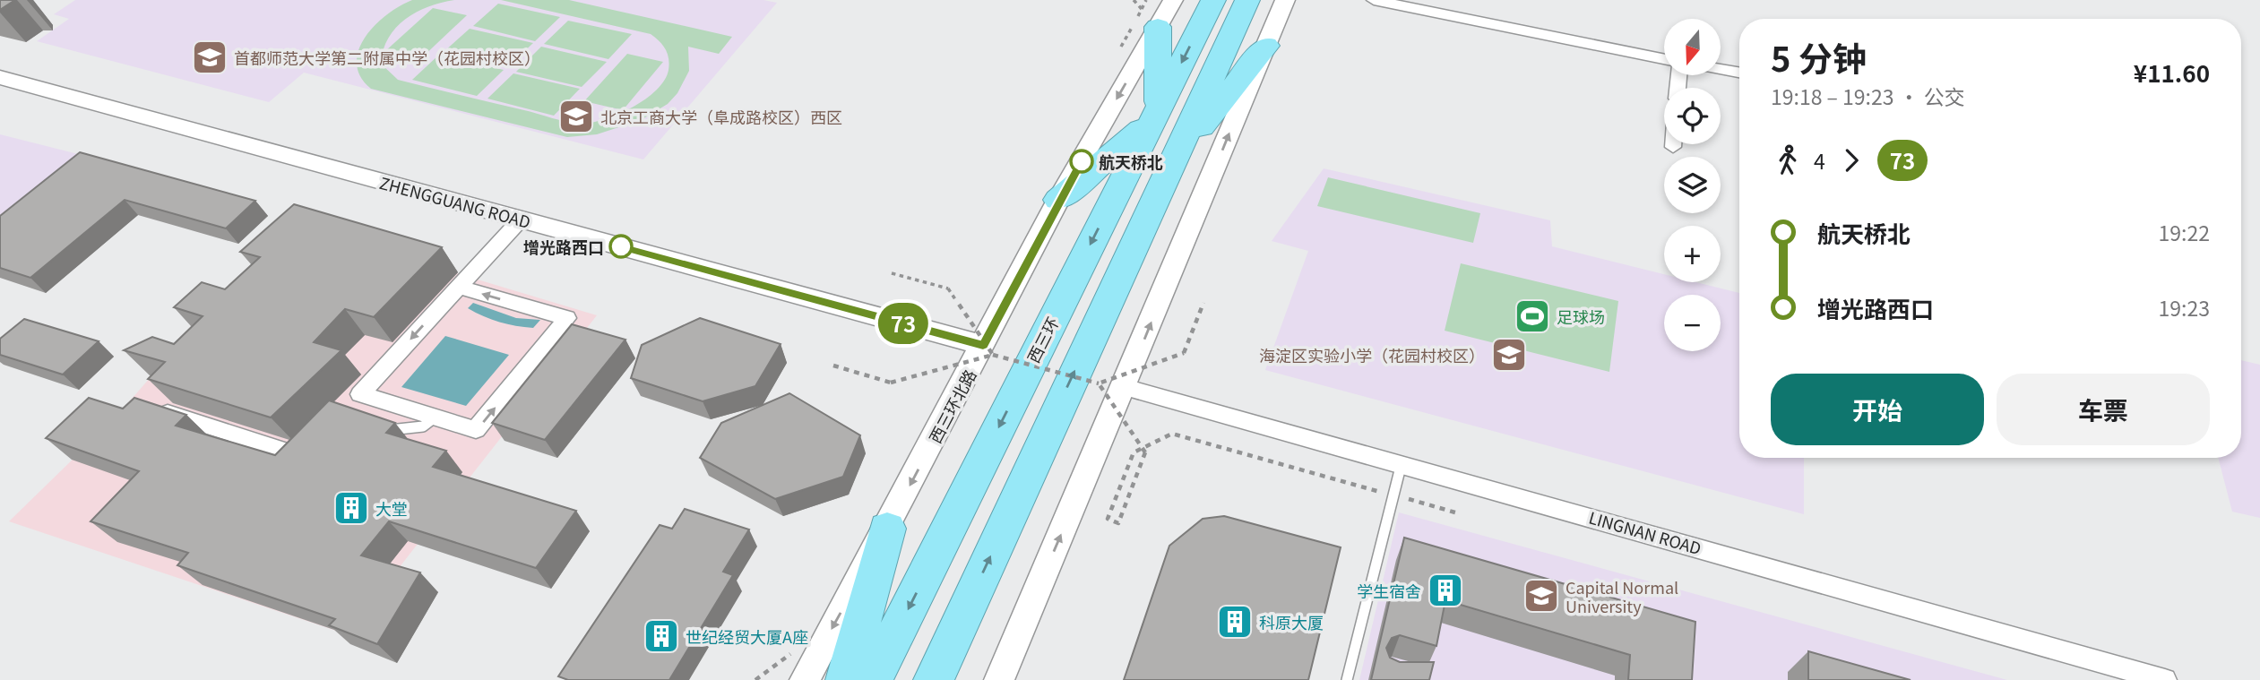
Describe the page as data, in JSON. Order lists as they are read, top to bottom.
{
  "streets": {
    "highway": ["西三环"],
    "street": ["ZHENGGUANG ROAD", "西三环北路", "LINGNAN ROAD"]
  },
  "crossings": [
    ["ZHENGGUANG ROAD", "西三环北路"]
  ],
  "places": {
    "school or university": [
      "首都师范大学第二附属中学（花园村校区）",
      "北京工商大学（阜成路校区）西区",
      "海淀区实验小学（花园村校区）",
      "Capital Normal University"
    ],
    "other": ["航天桥北", "增光路西口"],
    "sports": ["足球场"],
    "building": [
      "大堂",
      "学生宿舍",
      "科原大厦",
      "世纪经贸大厦A座"
    ]
  },
  "lines": ["bus line 73"],
  "north": "bottom",
  "page": {
    "on_map": "73",
    "map_buttons": ["+", "−"],
    "heading": ["5 分钟", "19:18 – 19:23 · 公交", "¥11.60"],
    "legs": ["4", "73"],
    "list": [
      {
        "name": "航天桥北",
        "value": "19:22"
      },
      {
        "name": "增光路西口",
        "value": "19:23"
      }
    ],
    "buttons": ["开始", "车票"]
  }
}
